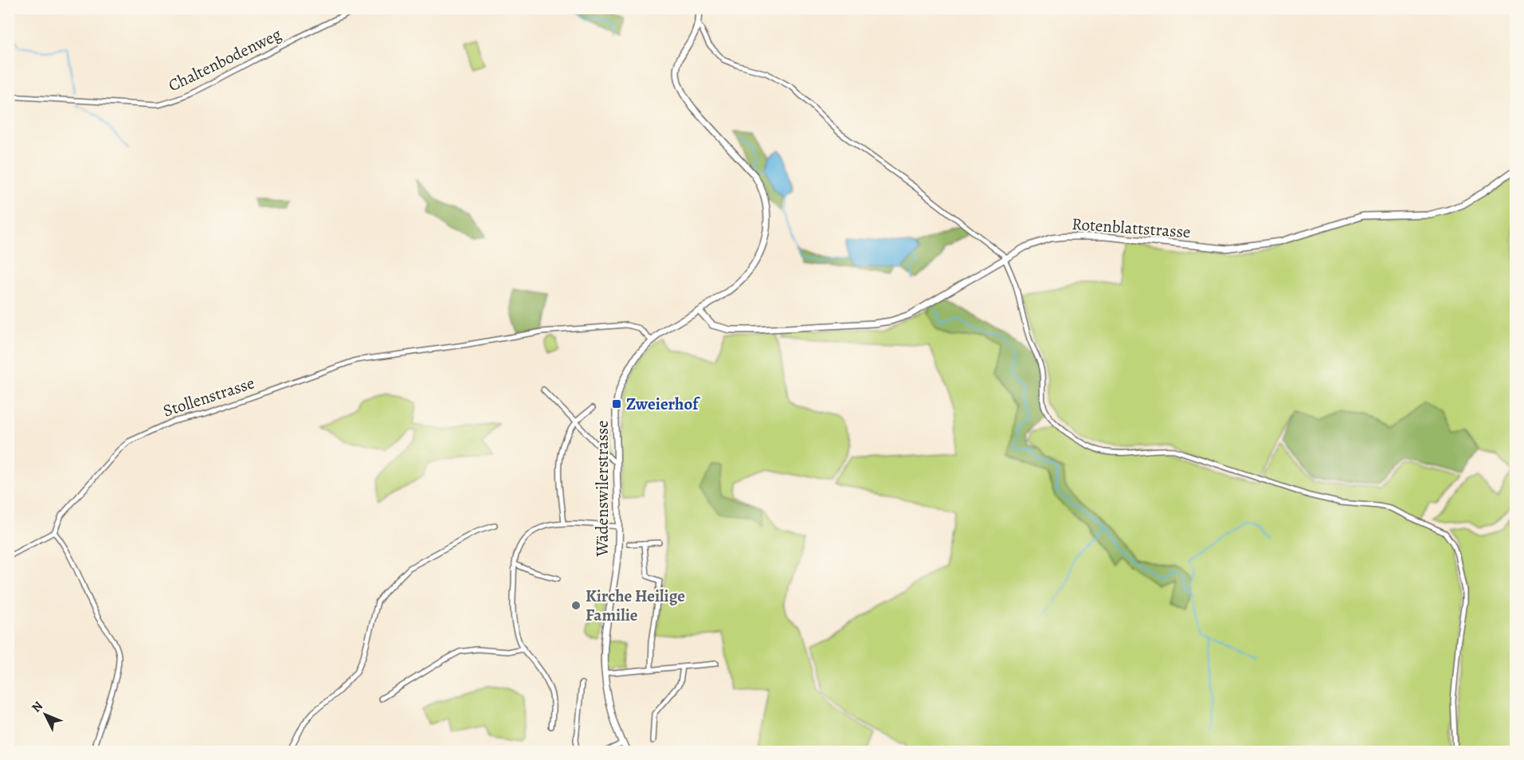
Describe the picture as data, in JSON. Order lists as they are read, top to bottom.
{
  "streets": {
    "street": [
      "Chaltenbodenweg",
      "Rotenblattstrasse",
      "Stollenstrasse",
      "Wädenswilerstrasse"
    ]
  },
  "crossings": [
    ["Rotenblattstrasse", "Wädenswilerstrasse"],
    ["Stollenstrasse", "Wädenswilerstrasse"]
  ],
  "places": {
    "transit": ["Zweierhof"],
    "other": ["Kirche Heilige Familie"]
  },
  "north": "top left"
}
